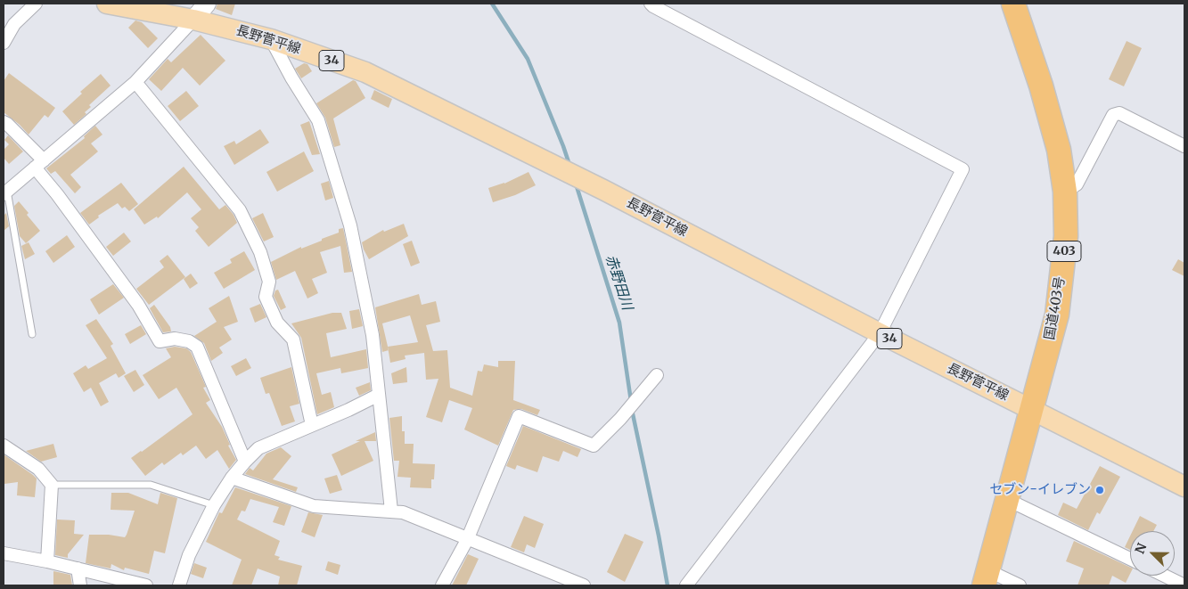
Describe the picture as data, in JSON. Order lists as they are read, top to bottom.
{
  "streets": {
    "highway": ["403", "国道403号"],
    "main road": ["長野菅平線", "34"]
  },
  "crossings": [
    ["長野菅平線", "国道403号"]
  ],
  "water": ["赤野田川"],
  "places": ["セブン-イレブン"],
  "north": "top left"
}
